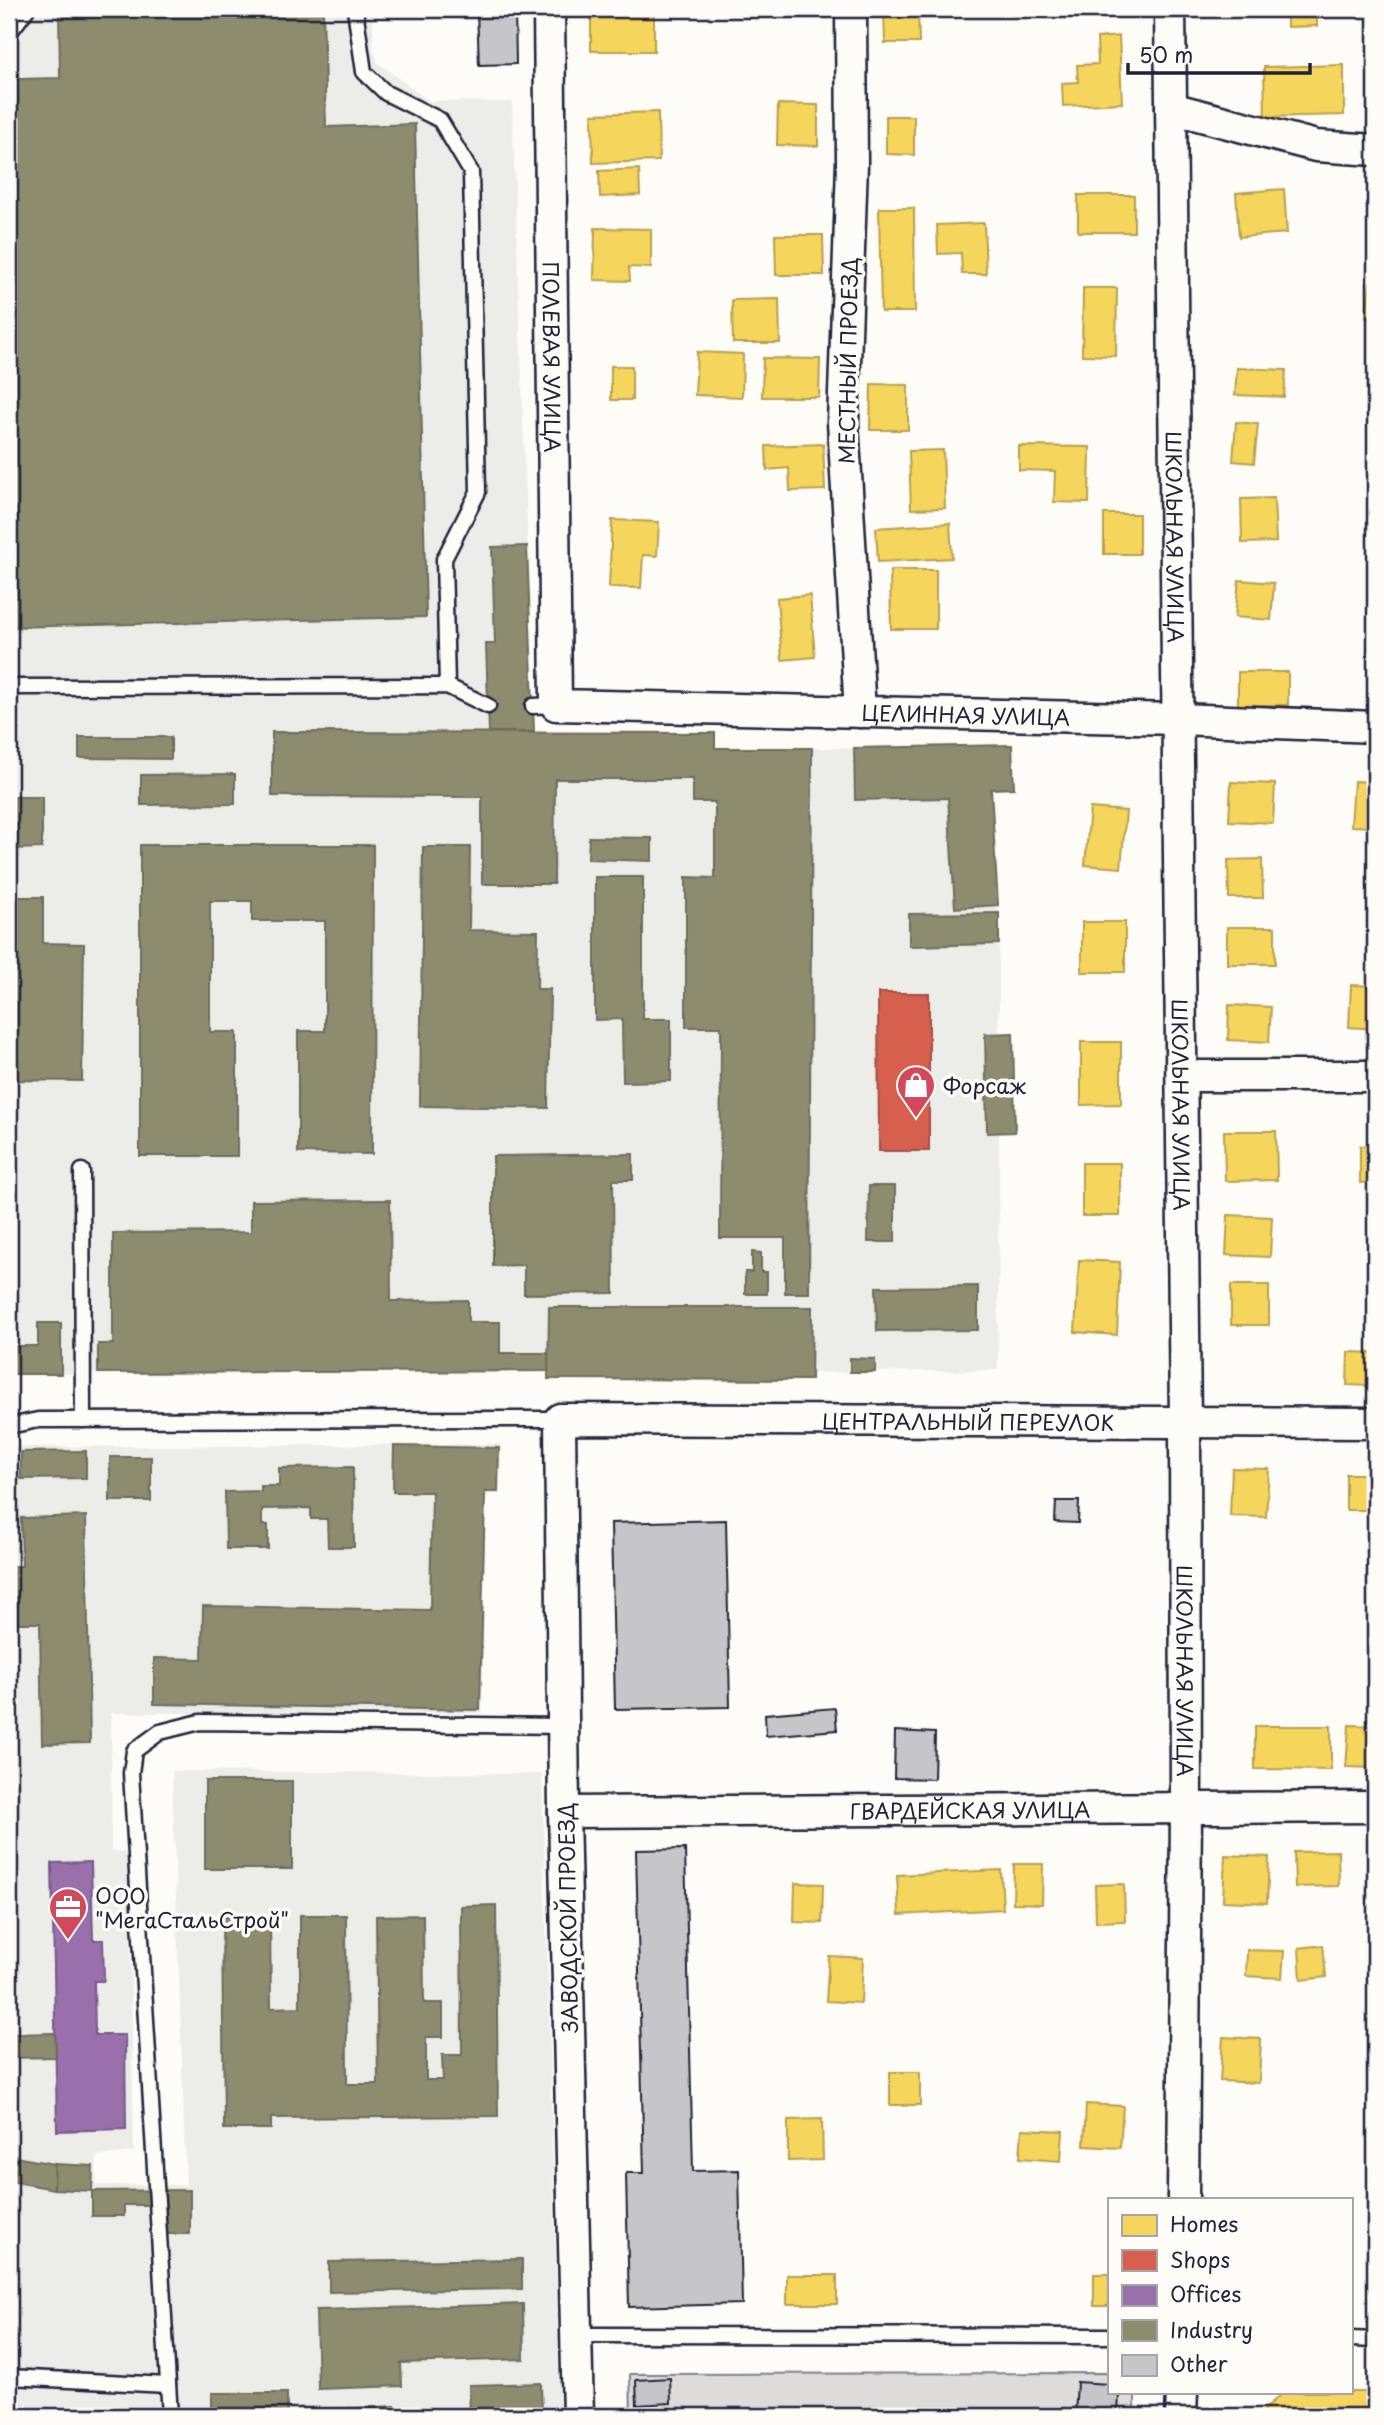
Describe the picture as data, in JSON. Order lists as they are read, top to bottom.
{
  "streets": {
    "street": [
      "ПОЛЕВАЯ УЛИЦА",
      "МЕСТНЫЙ ПРОЕЗД",
      "ШКОЛЬНАЯ УЛИЦА",
      "ЦЕЛИННАЯ УЛИЦА",
      "ЦЕНТРАЛЬНЫЙ ПЕРЕУЛОК",
      "ГВАРДЕЙСКАЯ УЛИЦА",
      "ЗАВОДСКОЙ ПРОЕЗД"
    ]
  },
  "crossings": [
    ["ПОЛЕВАЯ УЛИЦА", "ЦЕЛИННАЯ УЛИЦА"],
    ["МЕСТНЫЙ ПРОЕЗД", "ЦЕЛИННАЯ УЛИЦА"],
    ["ШКОЛЬНАЯ УЛИЦА", "ЦЕЛИННАЯ УЛИЦА"],
    ["ШКОЛЬНАЯ УЛИЦА", "ЦЕНТРАЛЬНЫЙ ПЕРЕУЛОК"],
    ["ШКОЛЬНАЯ УЛИЦА", "ГВАРДЕЙСКАЯ УЛИЦА"],
    ["ЦЕНТРАЛЬНЫЙ ПЕРЕУЛОК", "ЗАВОДСКОЙ ПРОЕЗД"],
    ["ГВАРДЕЙСКАЯ УЛИЦА", "ЗАВОДСКОЙ ПРОЕЗД"]
  ],
  "places": {
    "shop": ["Форсаж"],
    "office": ["ООО \"МегаСтальСтрой\""]
  },
  "legend": [
    "Homes",
    "Shops",
    "Offices",
    "Industry",
    "Other"
  ],
  "scale_bar": "50 m"
}
